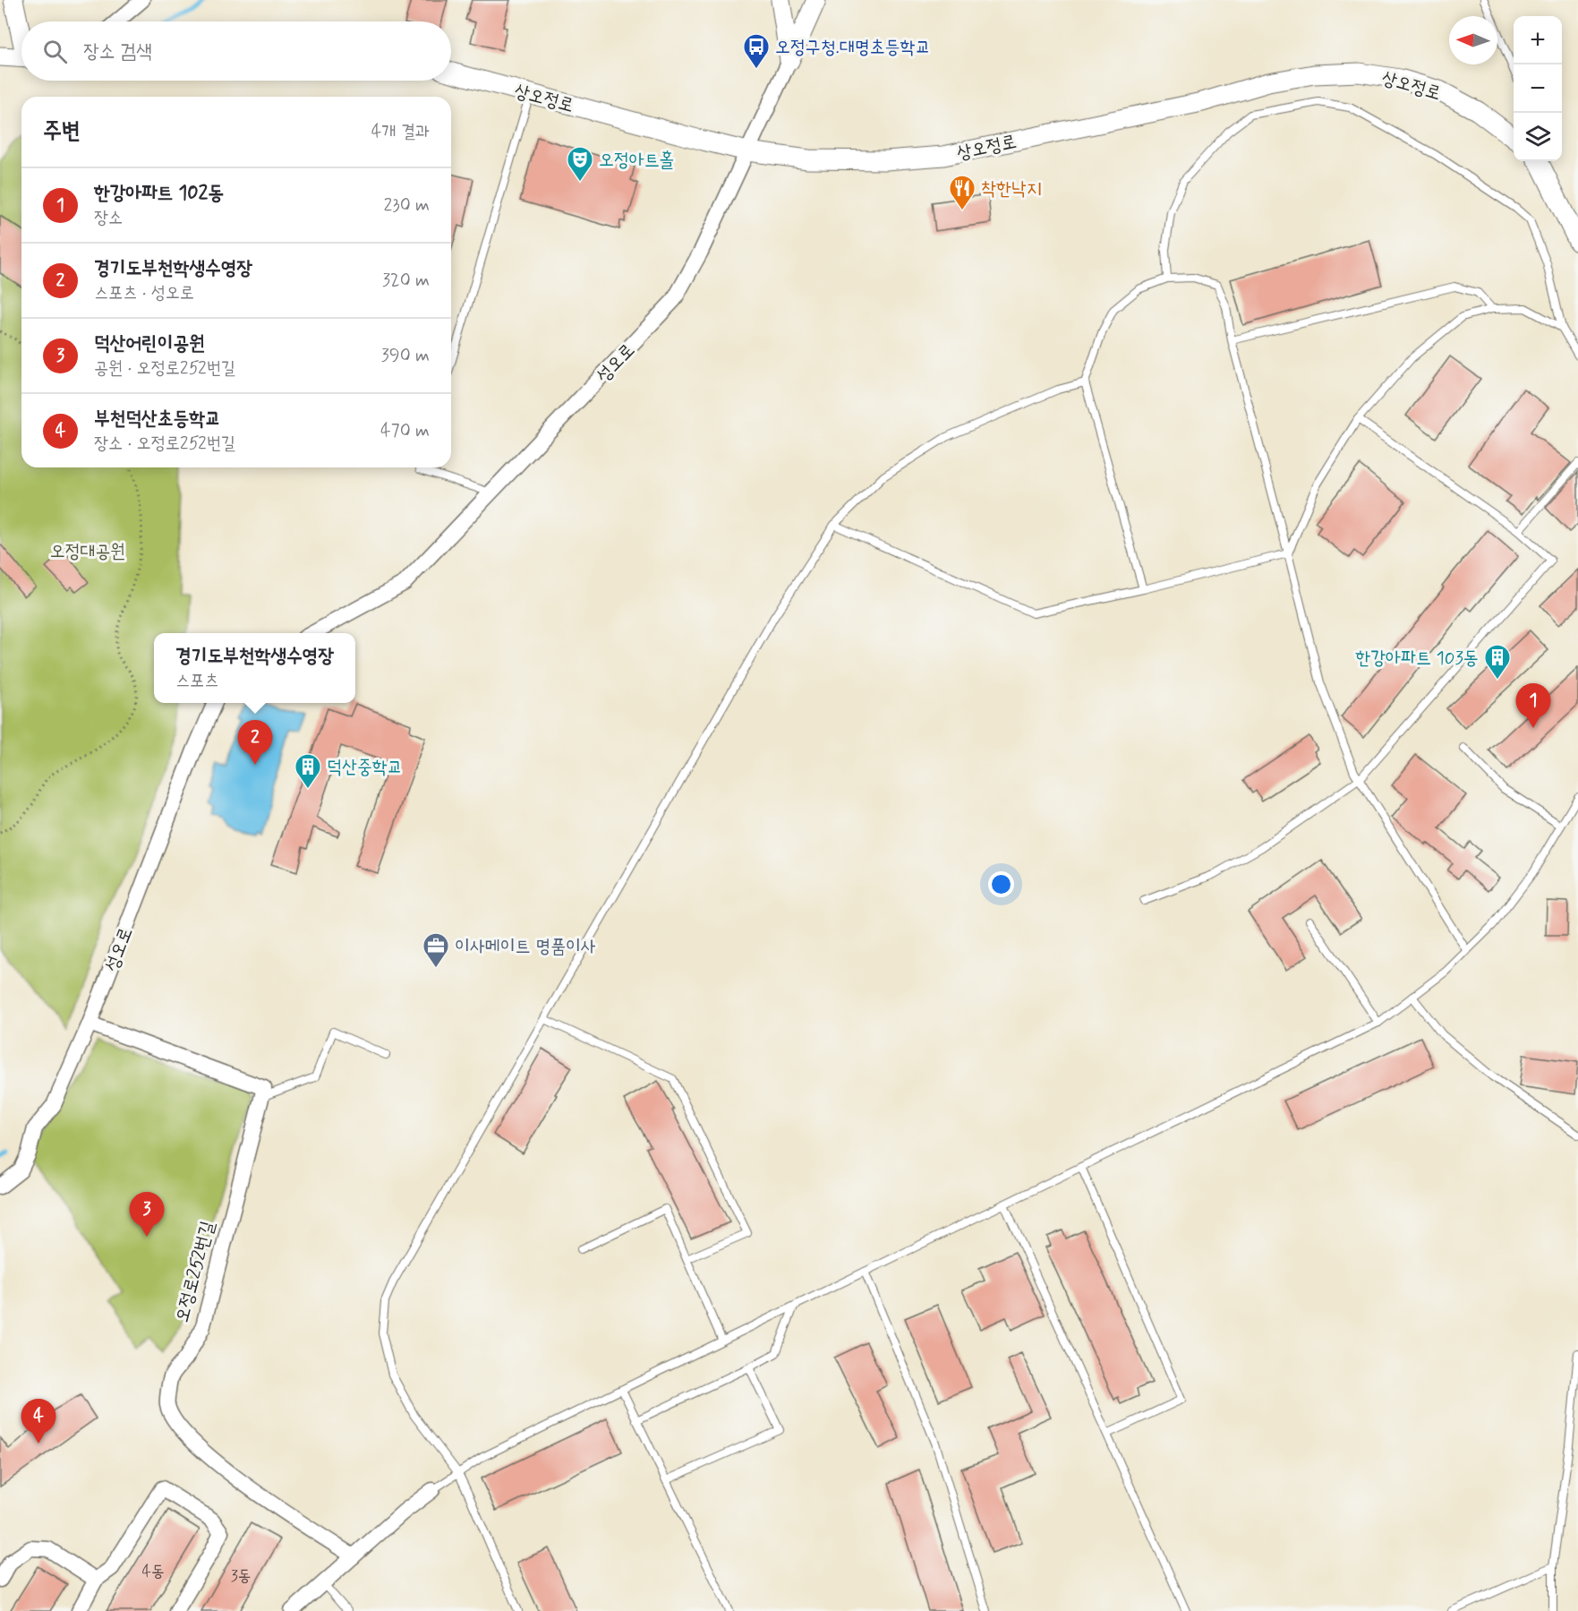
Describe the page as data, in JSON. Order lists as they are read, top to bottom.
{
  "streets": {
    "street": ["상오정로", "성오로", "오정로252번길"]
  },
  "crossings": [
    ["상오정로", "성오로"]
  ],
  "parks": ["오정대공원"],
  "places": {
    "bus stop": ["오정구청.대명초등학교"],
    "theatre": ["오정아트홀"],
    "restaurant": ["착한낙지"],
    "building": ["한강아파트 103동", "덕산중학교"],
    "office": ["이사메이트 명품이사"]
  },
  "house_numbers": ["4동", "3동"],
  "north": "left",
  "page": {
    "map_buttons": ["+", "−"],
    "search": "장소 검색",
    "heading": ["주변", "4개 결과"],
    "list": [
      {
        "mark": "1",
        "name": "한강아파트 102동",
        "note": "장소",
        "value": "230 m"
      },
      {
        "mark": "2",
        "name": "경기도부천학생수영장",
        "note": "스포츠 · 성오로",
        "value": "320 m"
      },
      {
        "mark": "3",
        "name": "덕산어린이공원",
        "note": "공원 · 오정로252번길",
        "value": "390 m"
      },
      {
        "mark": "4",
        "name": "부천덕산초등학교",
        "note": "장소 · 오정로252번길",
        "value": "470 m"
      }
    ],
    "popup": ["경기도부천학생수영장", "스포츠"],
    "pins": [
      "1",
      "2",
      "3",
      "4"
    ]
  }
}
